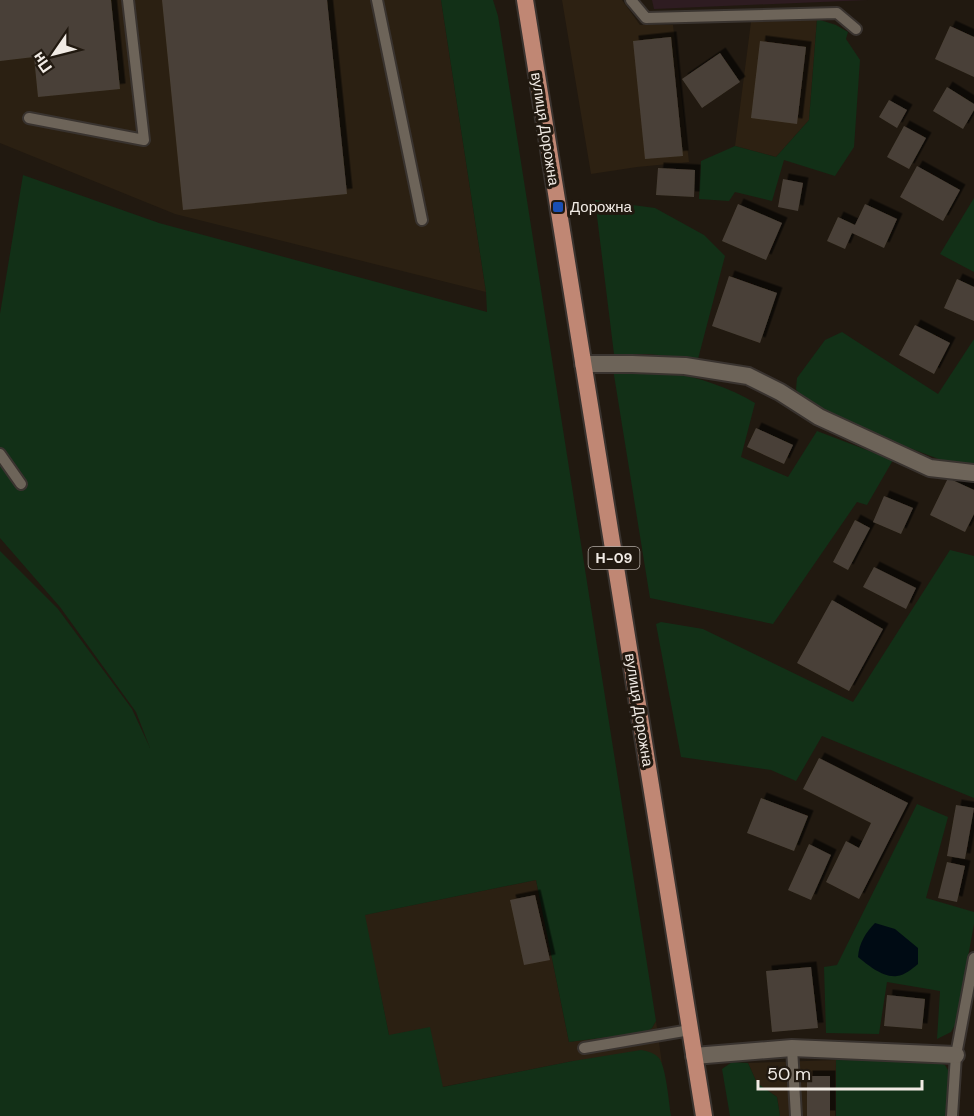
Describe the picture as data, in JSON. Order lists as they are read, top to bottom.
{
  "streets": {
    "main road": ["вулиця Дорожна", "Н-09"]
  },
  "places": {
    "transit": ["Дорожна"]
  },
  "scale_bar": "50 m",
  "north": "bottom left"
}
